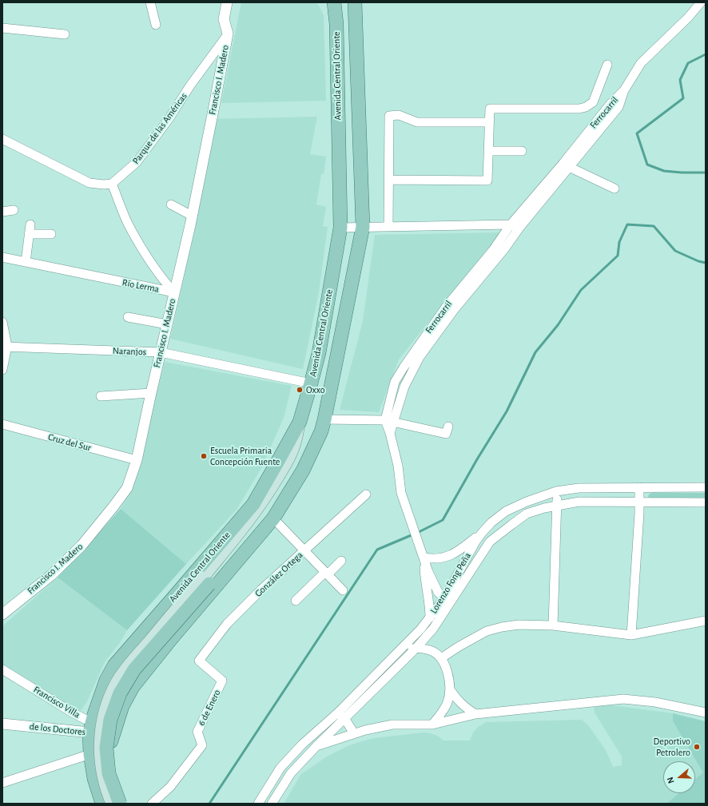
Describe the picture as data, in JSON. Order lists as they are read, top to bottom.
{
  "streets": {
    "main road": ["Avenida Central Oriente"],
    "street": [
      "Francisco I. Madero",
      "Ferrocarril",
      "Parque de las Américas",
      "Río Lerma",
      "Naranjos",
      "Cruz del Sur",
      "González Ortega",
      "Lorenzo Fong Peña",
      "Francisco Villa",
      "6 de Enero",
      "de los Doctores"
    ]
  },
  "crossings": [
    ["Avenida Central Oriente", "Naranjos"],
    ["Avenida Central Oriente", "Francisco Villa"],
    ["Avenida Central Oriente", "de los Doctores"],
    ["Francisco I. Madero", "Parque de las Américas"],
    ["Francisco I. Madero", "Río Lerma"],
    ["Francisco I. Madero", "Naranjos"],
    ["Francisco I. Madero", "Cruz del Sur"],
    ["Ferrocarril", "Lorenzo Fong Peña"],
    ["Parque de las Américas", "Río Lerma"],
    ["González Ortega", "6 de Enero"],
    ["Francisco Villa", "de los Doctores"]
  ],
  "places": ["Oxxo", "Escuela Primaria Concepción Fuente", "Deportivo Petrolero"],
  "north": "left"
}
